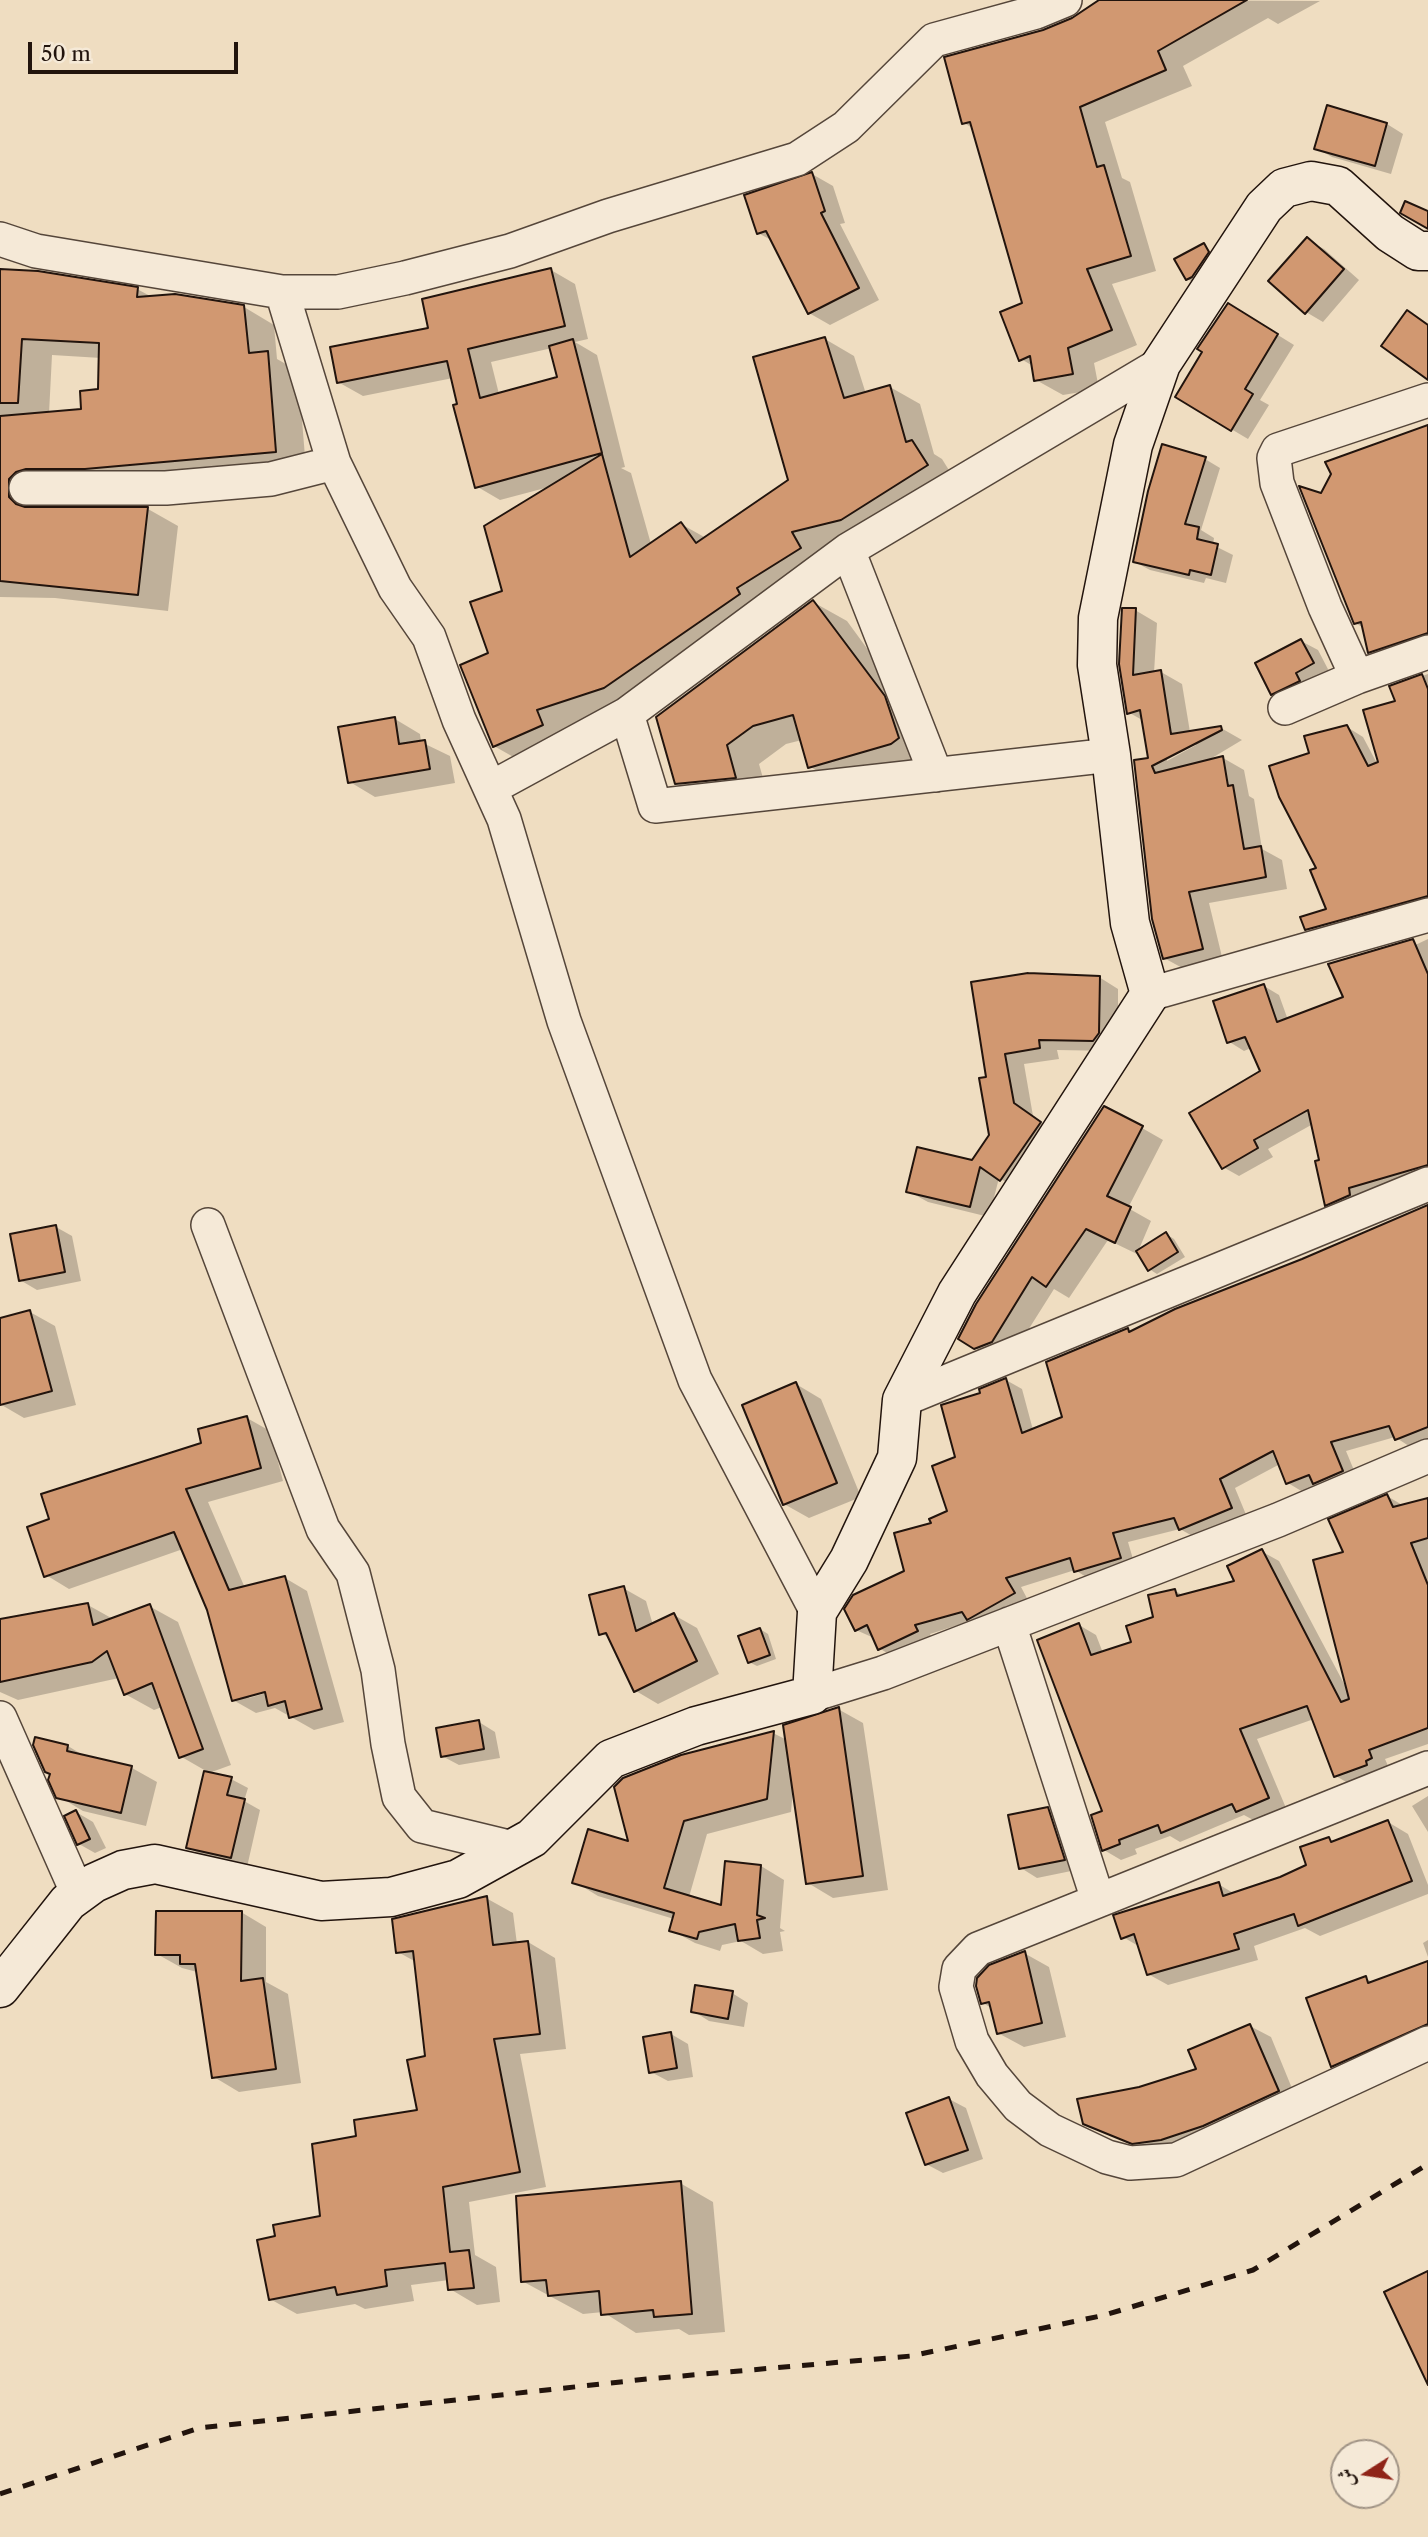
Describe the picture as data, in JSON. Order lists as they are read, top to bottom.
{
  "scale_bar": "50 m",
  "north": "left"
}
